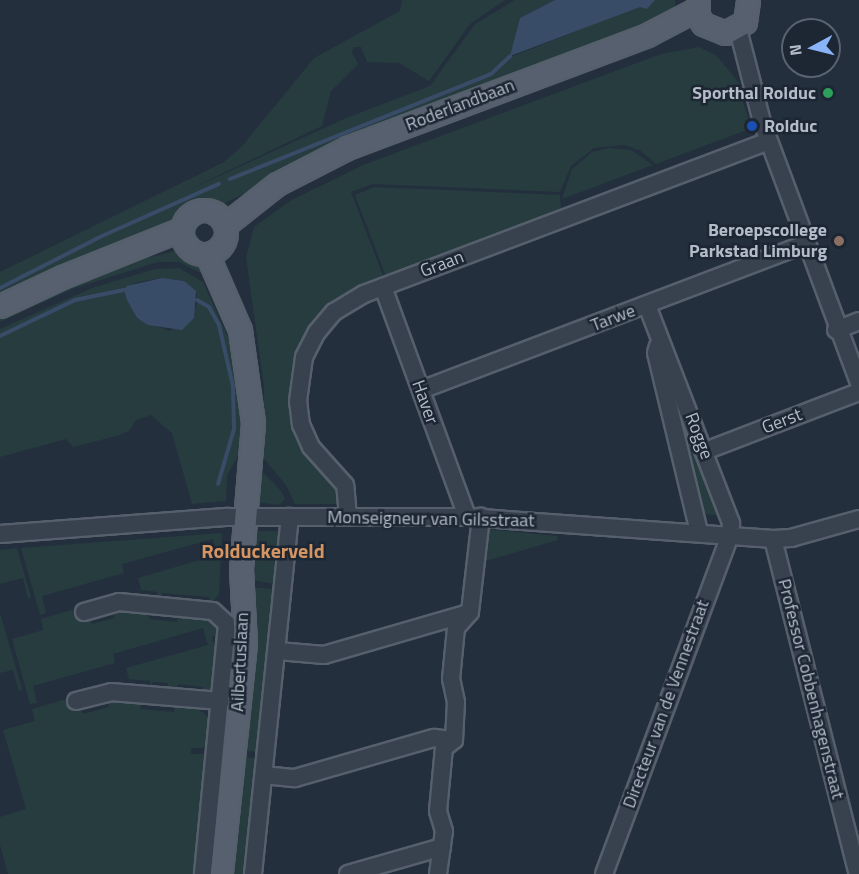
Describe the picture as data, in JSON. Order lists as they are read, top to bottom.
{
  "streets": {
    "main road": ["Roderlandbaan", "Ailbertuslaan"],
    "street": [
      "Graan",
      "Tarwe",
      "Haver",
      "Gerst",
      "Rogge",
      "Monseigneur van Gilsstraat",
      "Professor Cobbenhagenstraat",
      "Directeur van de Vennestraat"
    ]
  },
  "crossings": [
    ["Roderlandbaan", "Ailbertuslaan"],
    ["Graan", "Haver"],
    ["Graan", "Monseigneur van Gilsstraat"],
    ["Tarwe", "Haver"],
    ["Tarwe", "Rogge"],
    ["Haver", "Monseigneur van Gilsstraat"],
    ["Gerst", "Rogge"],
    ["Rogge", "Monseigneur van Gilsstraat"],
    ["Rogge", "Directeur van de Vennestraat"],
    ["Monseigneur van Gilsstraat", "Ailbertuslaan"],
    ["Monseigneur van Gilsstraat", "Professor Cobbenhagenstraat"],
    ["Monseigneur van Gilsstraat", "Directeur van de Vennestraat"]
  ],
  "districts": ["Rolduckerveld"],
  "places": ["Sporthal Rolduc", "Rolduc", "Beroepscollege Parkstad Limburg"],
  "north": "left"
}
